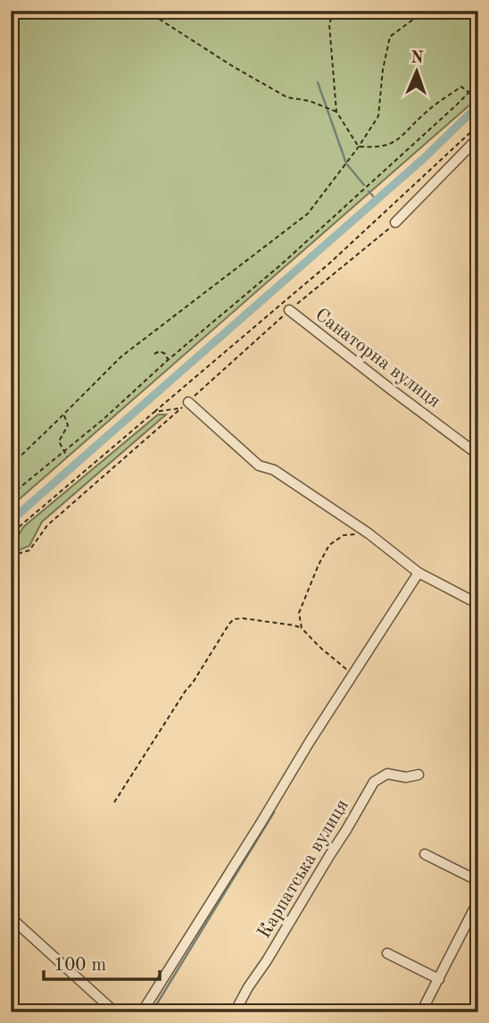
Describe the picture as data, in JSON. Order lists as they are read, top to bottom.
{
  "streets": {
    "street": ["Санаторна вулиця", "Карпатська вулиця"]
  },
  "scale_bar": "100 m",
  "north": "top"
}
